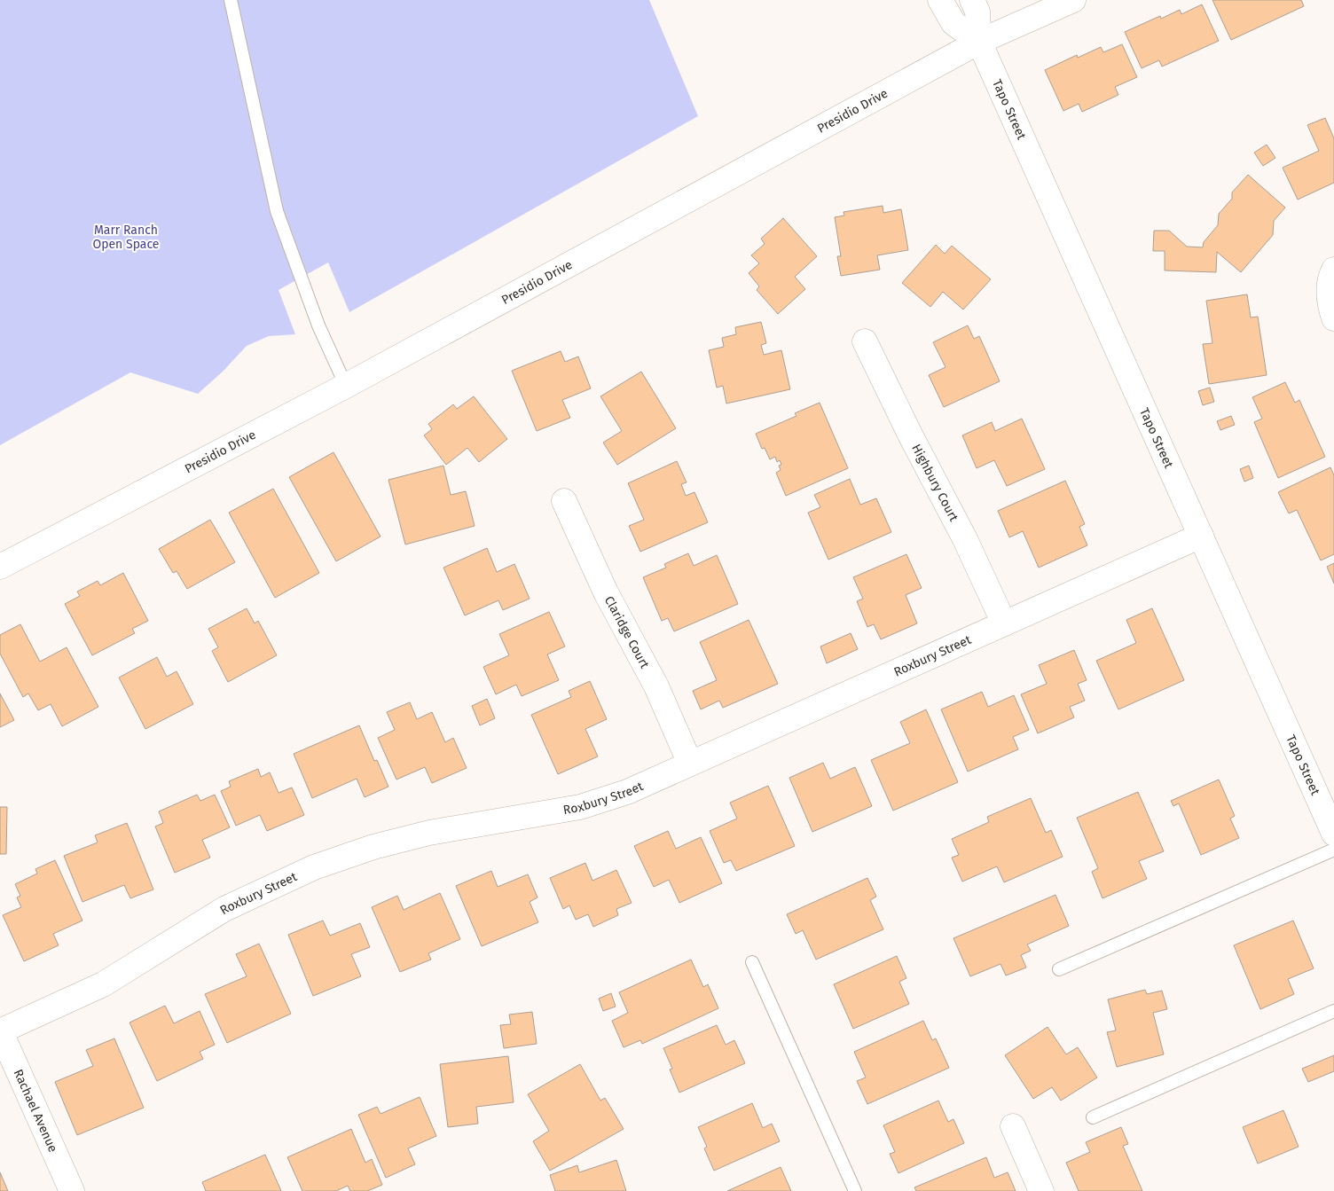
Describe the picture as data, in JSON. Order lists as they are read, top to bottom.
{
  "streets": {
    "street": [
      "Tapo Street",
      "Presidio Drive",
      "Highbury Court",
      "Claridge Court",
      "Roxbury Street",
      "Rachael Avenue"
    ]
  },
  "crossings": [
    ["Tapo Street", "Presidio Drive"],
    ["Tapo Street", "Roxbury Street"],
    ["Highbury Court", "Roxbury Street"],
    ["Claridge Court", "Roxbury Street"],
    ["Roxbury Street", "Rachael Avenue"]
  ],
  "parks": ["Marr Ranch Open Space"]
}
